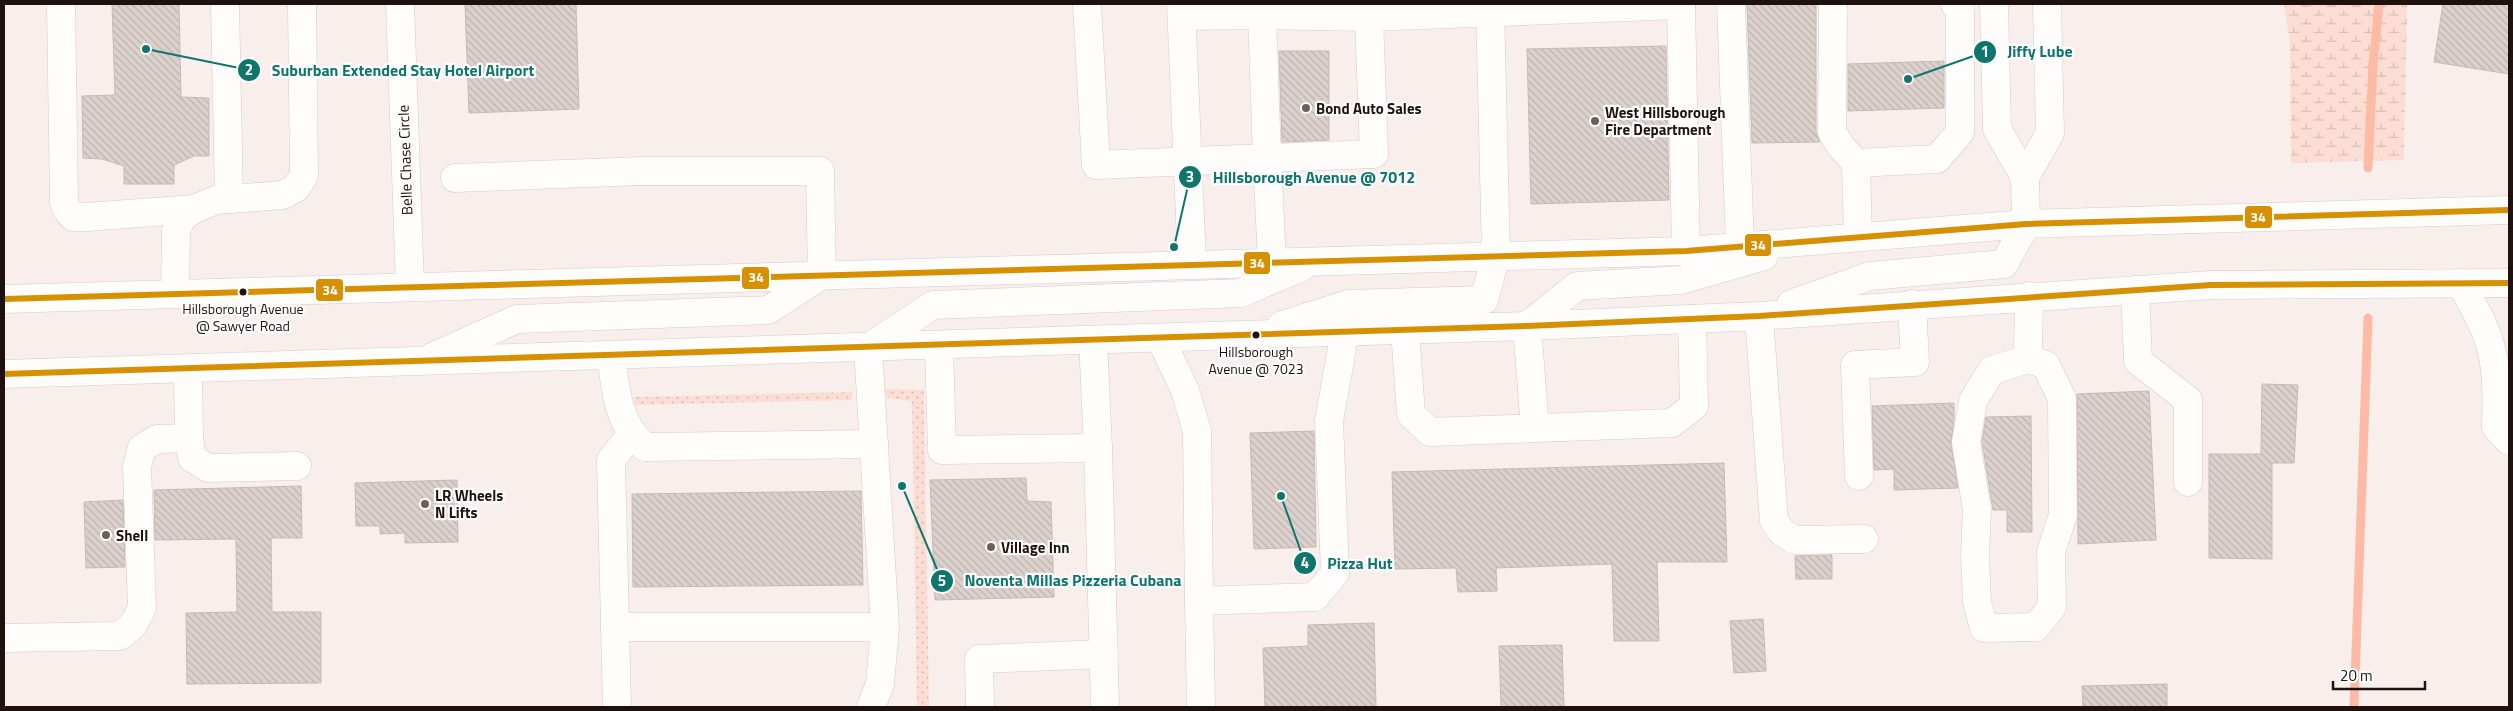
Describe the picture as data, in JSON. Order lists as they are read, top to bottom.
{
  "streets": {
    "main road": ["Belle Chase Circle"]
  },
  "places": [
    "Suburban Extended Stay Hotel Airport",
    "Jiffy Lube",
    "Bond Auto Sales",
    "West Hillsborough Fire Department",
    "Hillsborough Avenue @ 7012",
    "Hillsborough Avenue @ Sawyer Road",
    "Hillsborough Avenue @ 7023",
    "Noventa Millas Pizzeria Cubana",
    "Pizza Hut",
    "LR Wheels N Lifts",
    "Shell",
    "Village Inn"
  ],
  "lines": ["transit line 34"],
  "scale_bar": "20 m"
}
